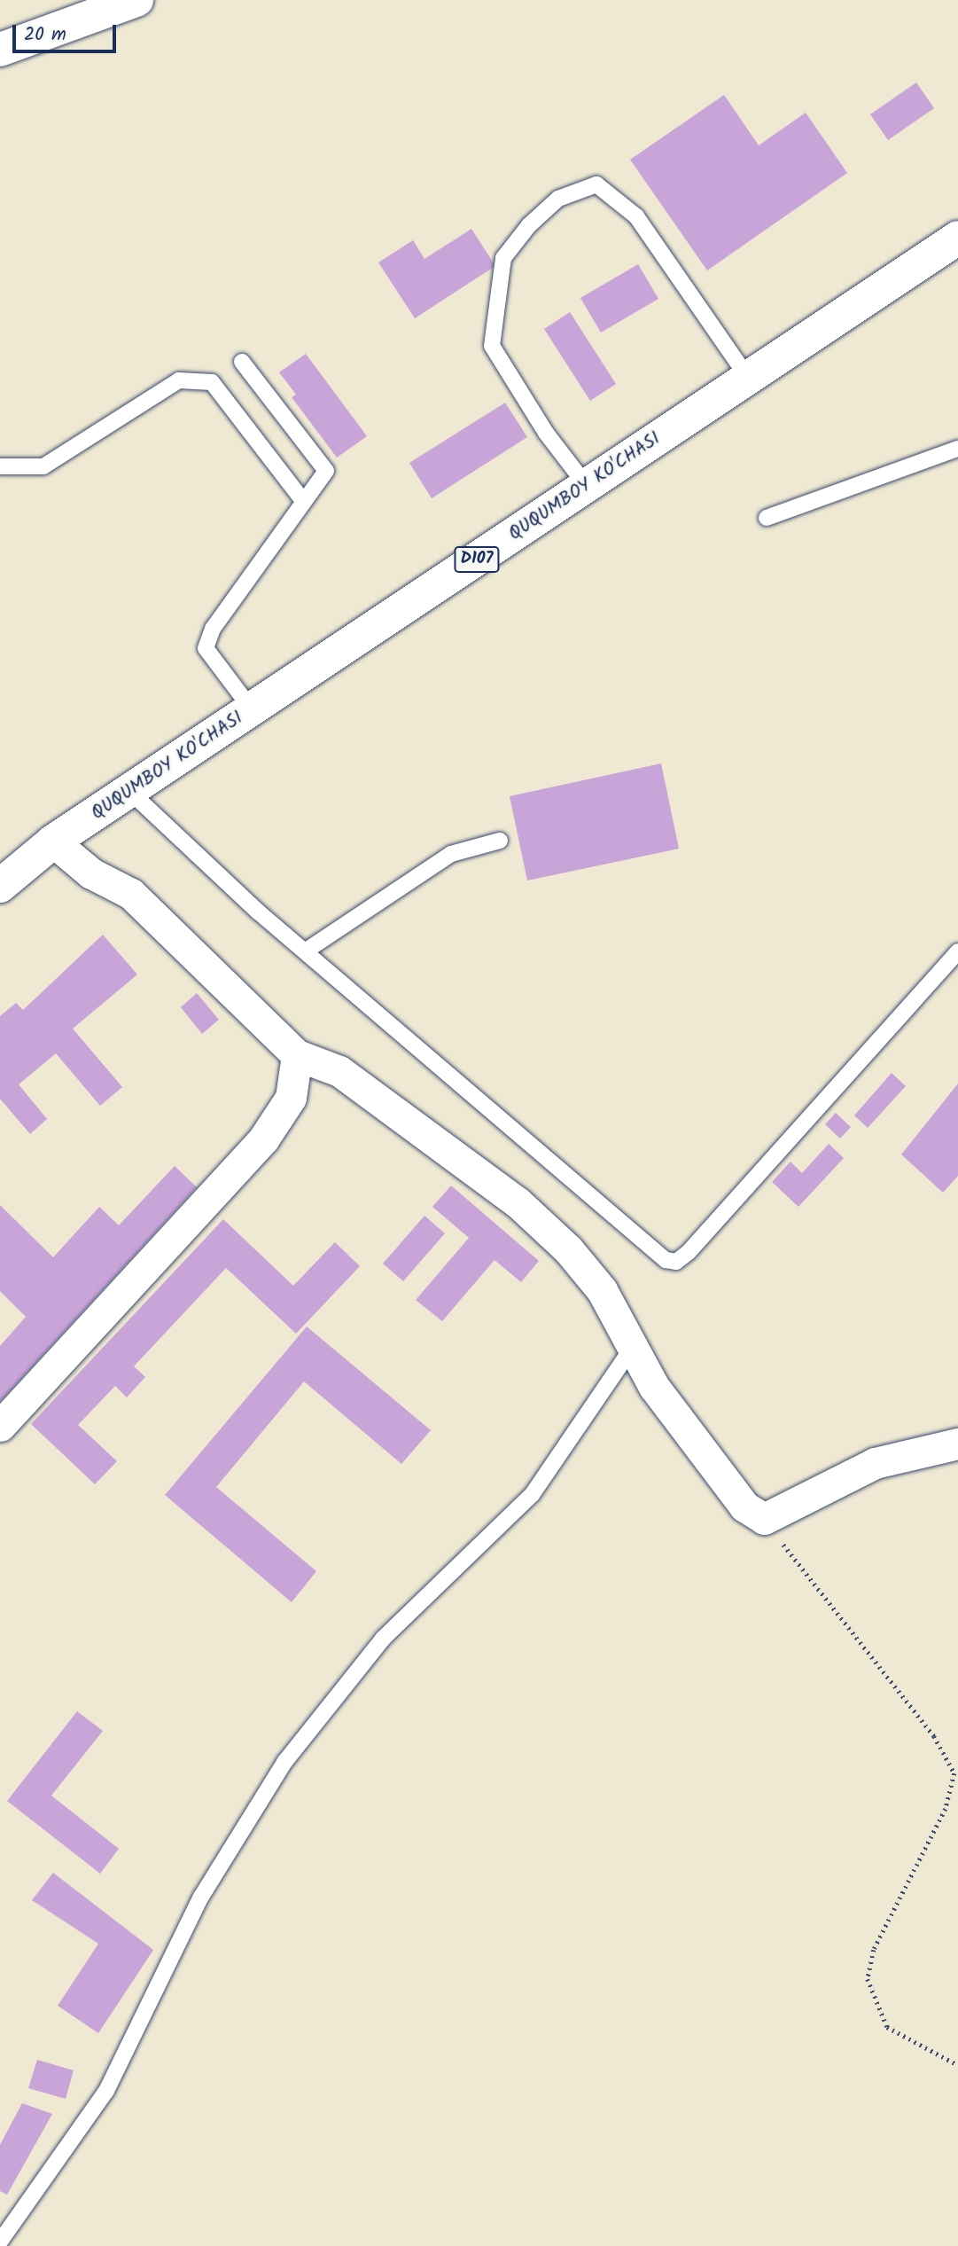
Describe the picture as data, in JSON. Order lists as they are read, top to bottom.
{
  "streets": {
    "main road": ["QUQUMBOY KO'CHASI", "D107"]
  },
  "scale_bar": "20 m"
}
